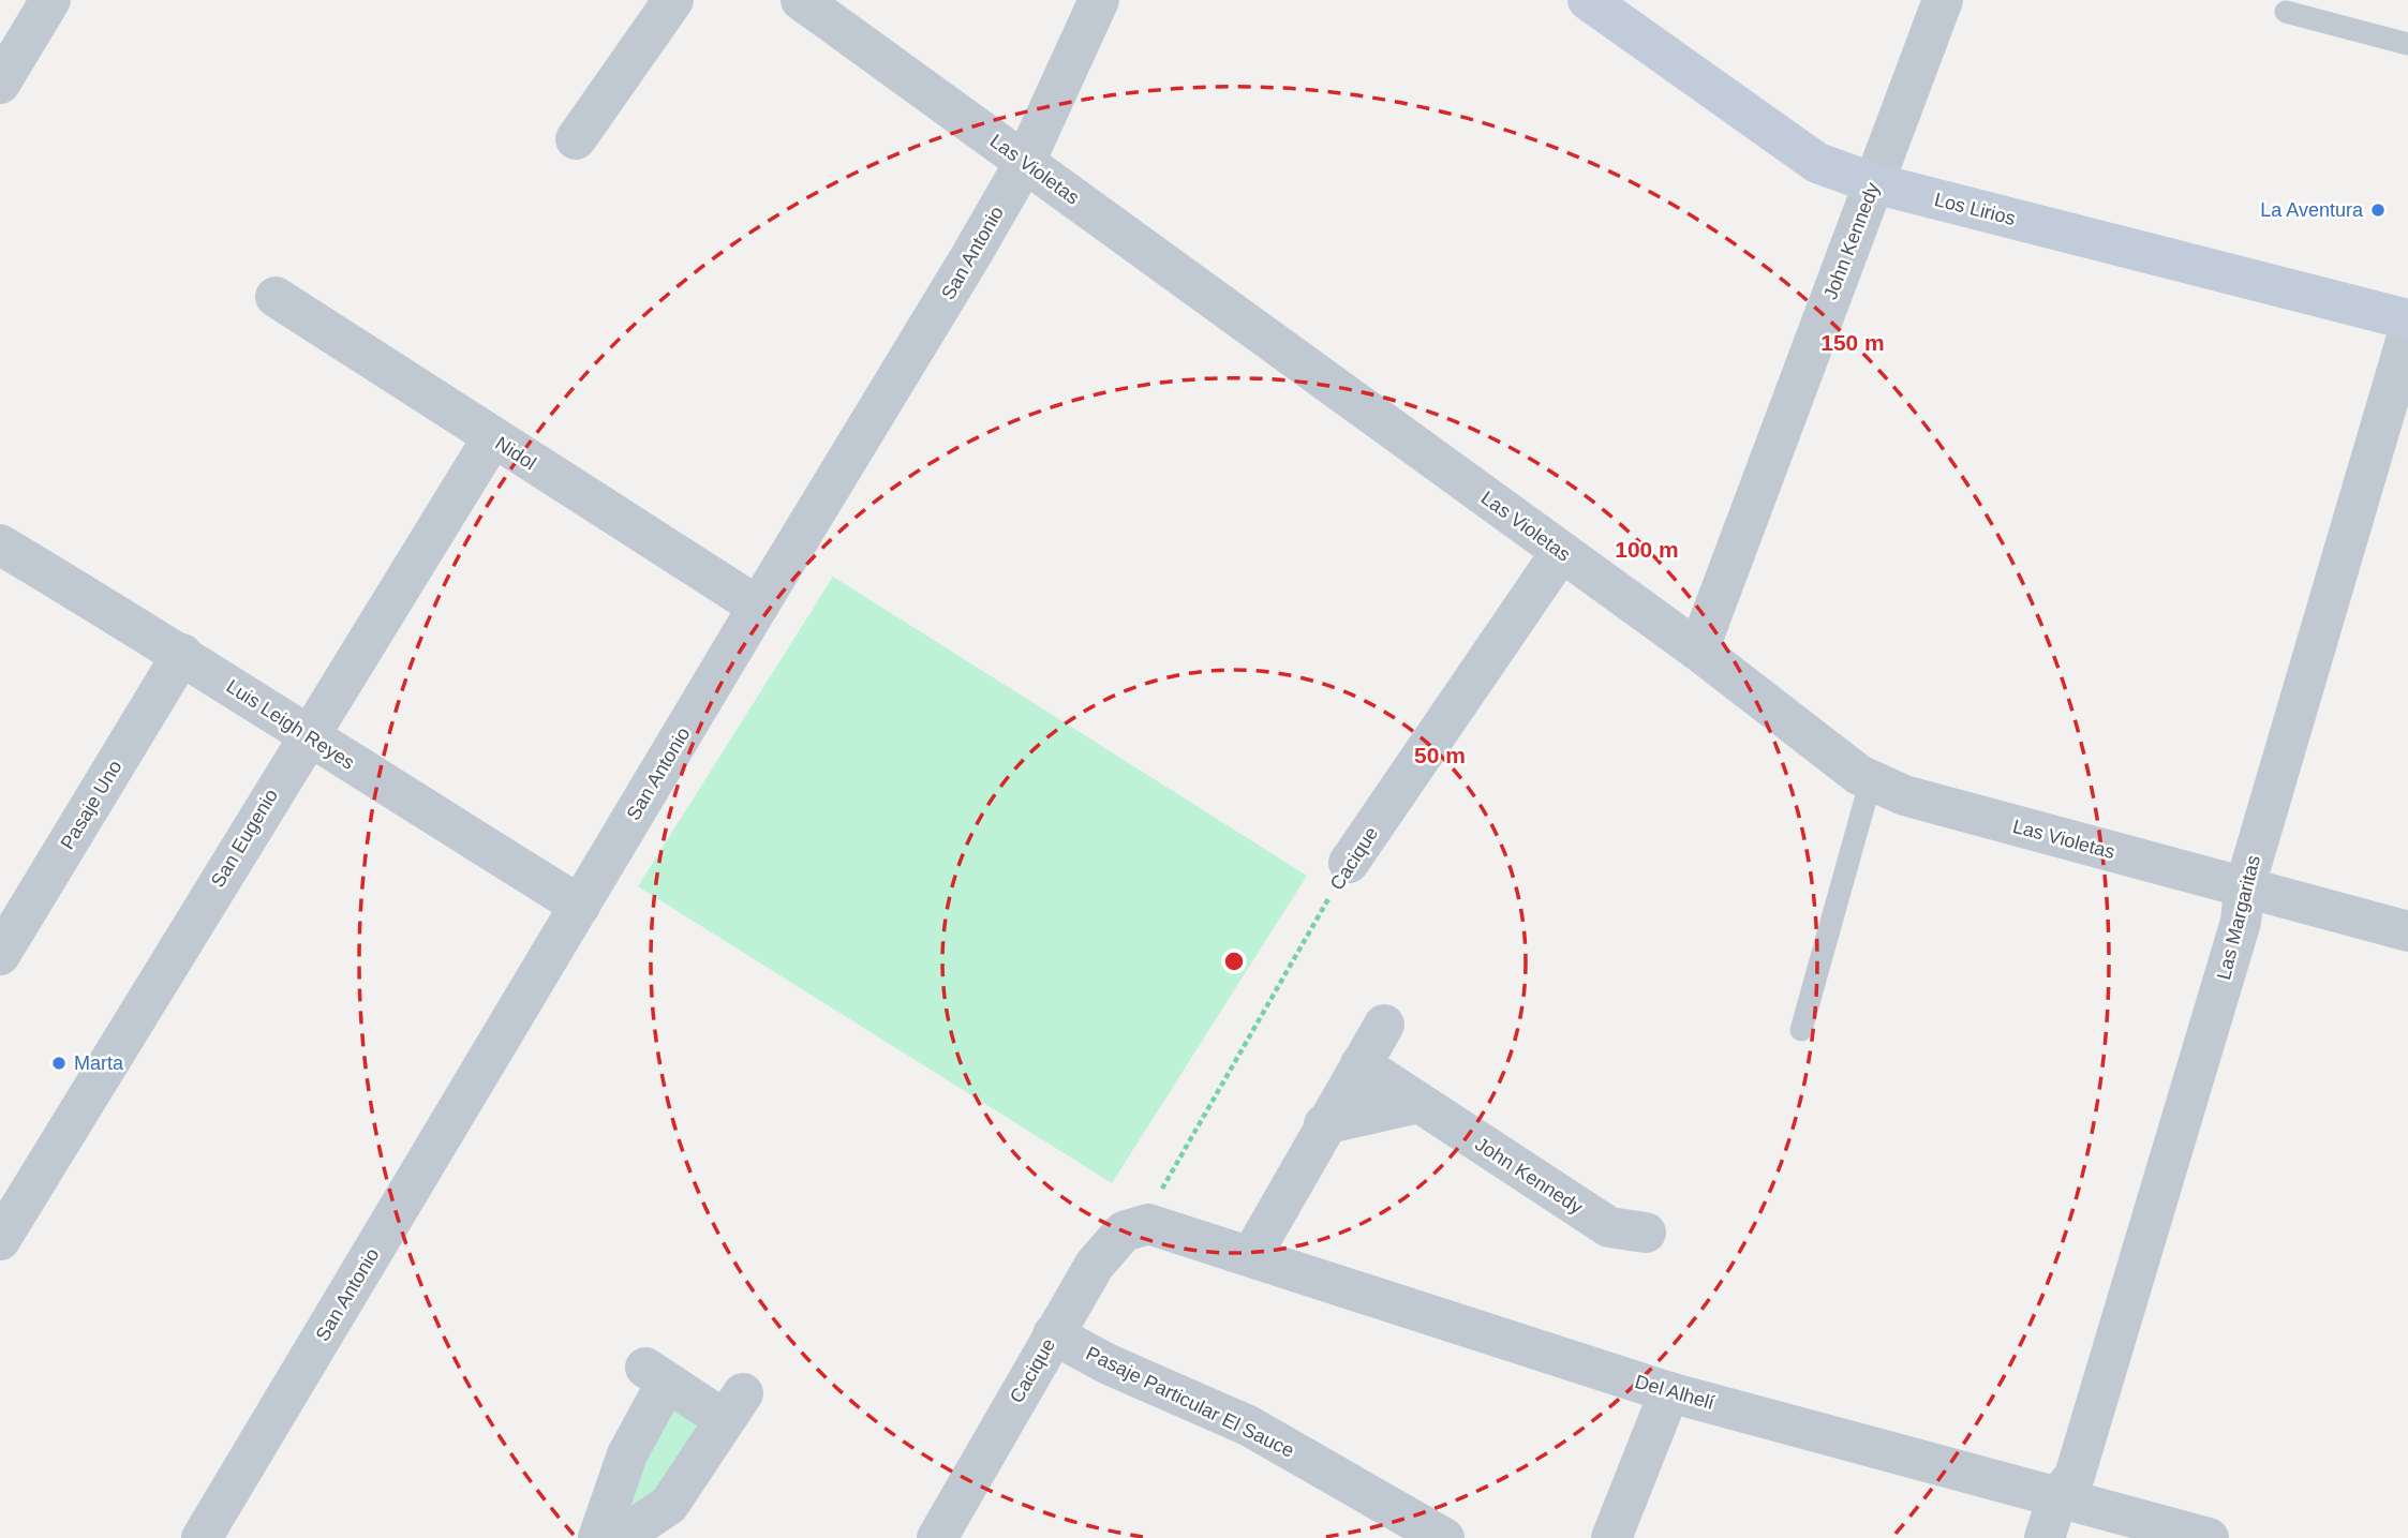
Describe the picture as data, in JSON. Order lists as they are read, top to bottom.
{
  "streets": {
    "main road": ["Los Lirios"],
    "street": [
      "Las Violetas",
      "John Kennedy",
      "San Antonio",
      "Nidol",
      "Luis Leigh Reyes",
      "Pasaje Uno",
      "San Eugenio",
      "Cacique",
      "Las Margaritas",
      "Del Alhelí",
      "Pasaje Particular El Sauce"
    ]
  },
  "crossings": [
    ["Las Violetas", "John Kennedy"],
    ["Las Violetas", "San Antonio"],
    ["Las Violetas", "Cacique"],
    ["Las Violetas", "Las Margaritas"],
    ["Los Lirios", "John Kennedy"],
    ["San Antonio", "Nidol"],
    ["San Antonio", "Luis Leigh Reyes"],
    ["Nidol", "San Eugenio"],
    ["Luis Leigh Reyes", "Pasaje Uno"],
    ["Luis Leigh Reyes", "San Eugenio"],
    ["Cacique", "Del Alhelí"],
    ["Cacique", "Pasaje Particular El Sauce"],
    ["Las Margaritas", "Del Alhelí"]
  ],
  "places": ["La Aventura", "Marta"],
  "rings": ["150 m", "100 m", "50 m"]
}
